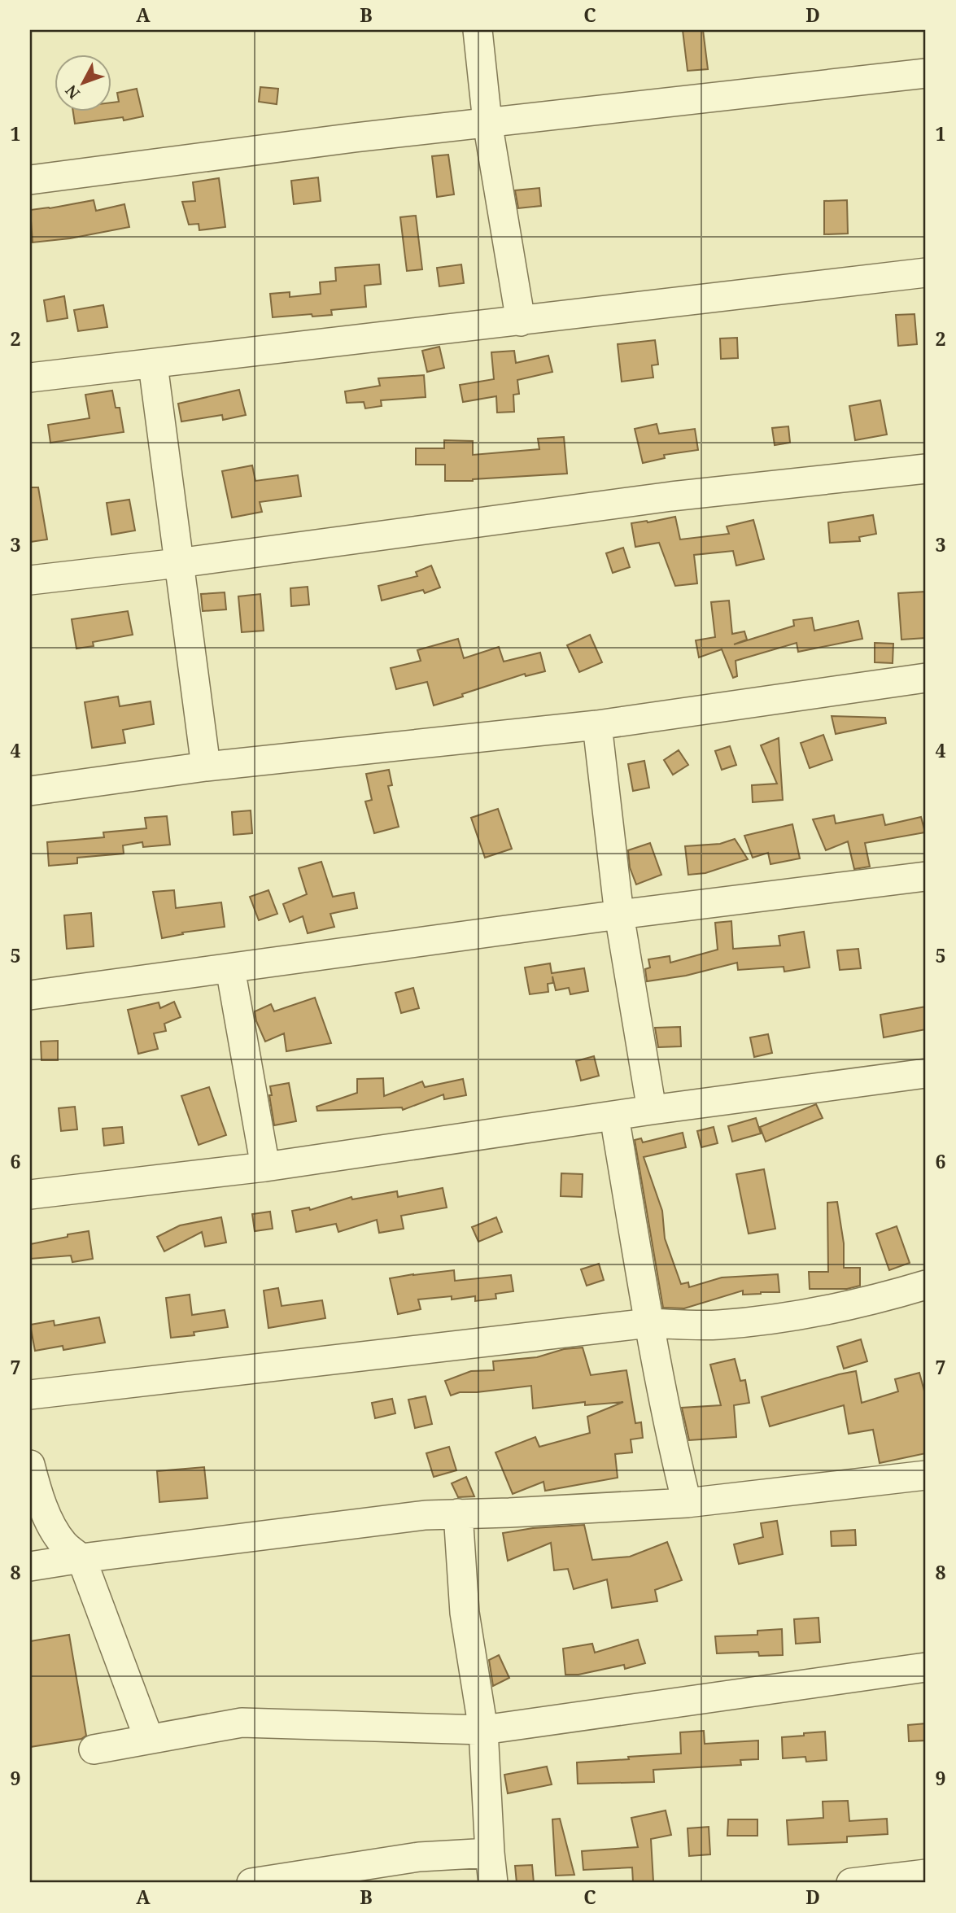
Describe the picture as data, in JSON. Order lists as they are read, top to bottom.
{
  "north": "bottom left",
  "grid": {
    "columns": [
      "A",
      "B",
      "C",
      "D"
    ],
    "rows": [
      "1",
      "2",
      "3",
      "4",
      "5",
      "6",
      "7",
      "8",
      "9"
    ]
  }
}
